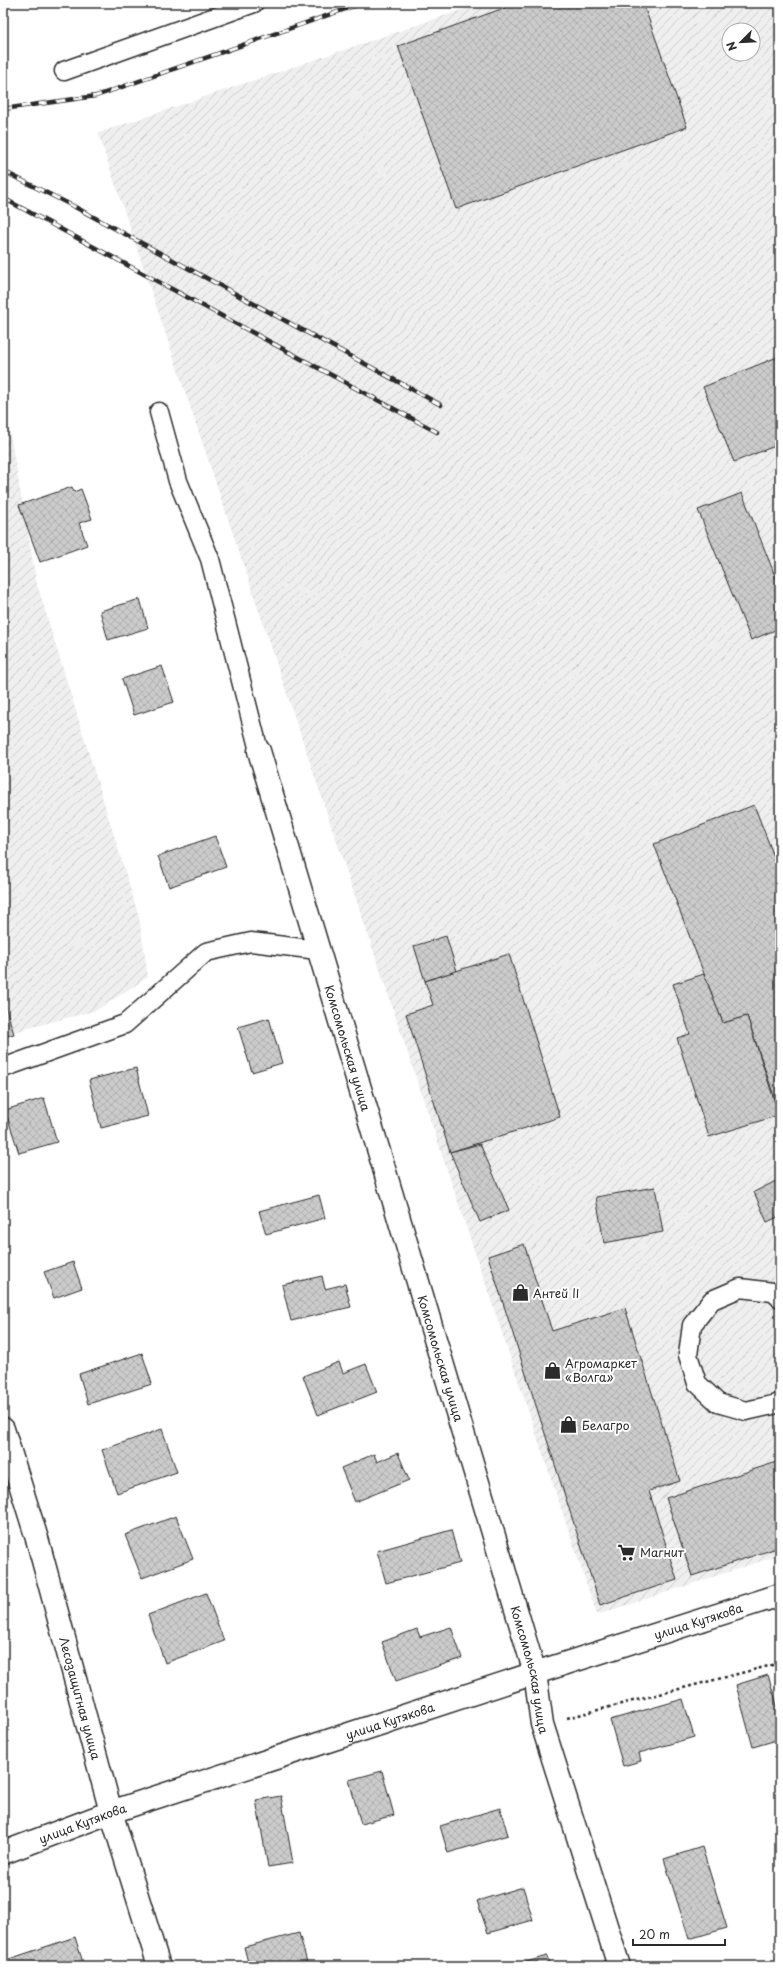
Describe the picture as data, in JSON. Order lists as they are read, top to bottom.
{
  "streets": {
    "street": ["Комсомольская улица", "улица Кутякова", "Лесозащитная улица"]
  },
  "crossings": [
    ["Комсомольская улица", "улица Кутякова"],
    ["улица Кутякова", "Лесозащитная улица"]
  ],
  "places": {
    "shop": ["Антей II", "Агромаркет «Волга»", "Белагро"],
    "supermarket": ["Магнит"]
  },
  "scale_bar": "20 m",
  "north": "bottom left"
}
